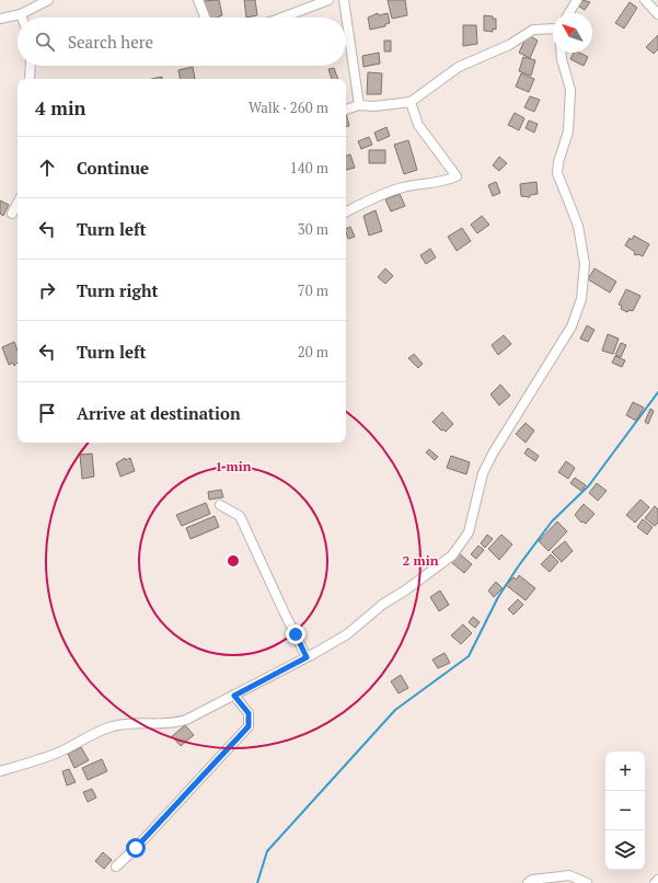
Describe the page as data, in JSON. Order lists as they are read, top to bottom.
{
  "north": "top left",
  "page": {
    "search": "Search here",
    "heading": ["4 min", "Walk · 260 m"],
    "list": [
      ["Continue", "140 m"],
      ["Turn left", "30 m"],
      ["Turn right", "70 m"],
      ["Turn left", "20 m"],
      "Arrive at destination"
    ],
    "map_buttons": ["+", "−"]
  },
  "rings": ["1 min", "2 min"]
}
